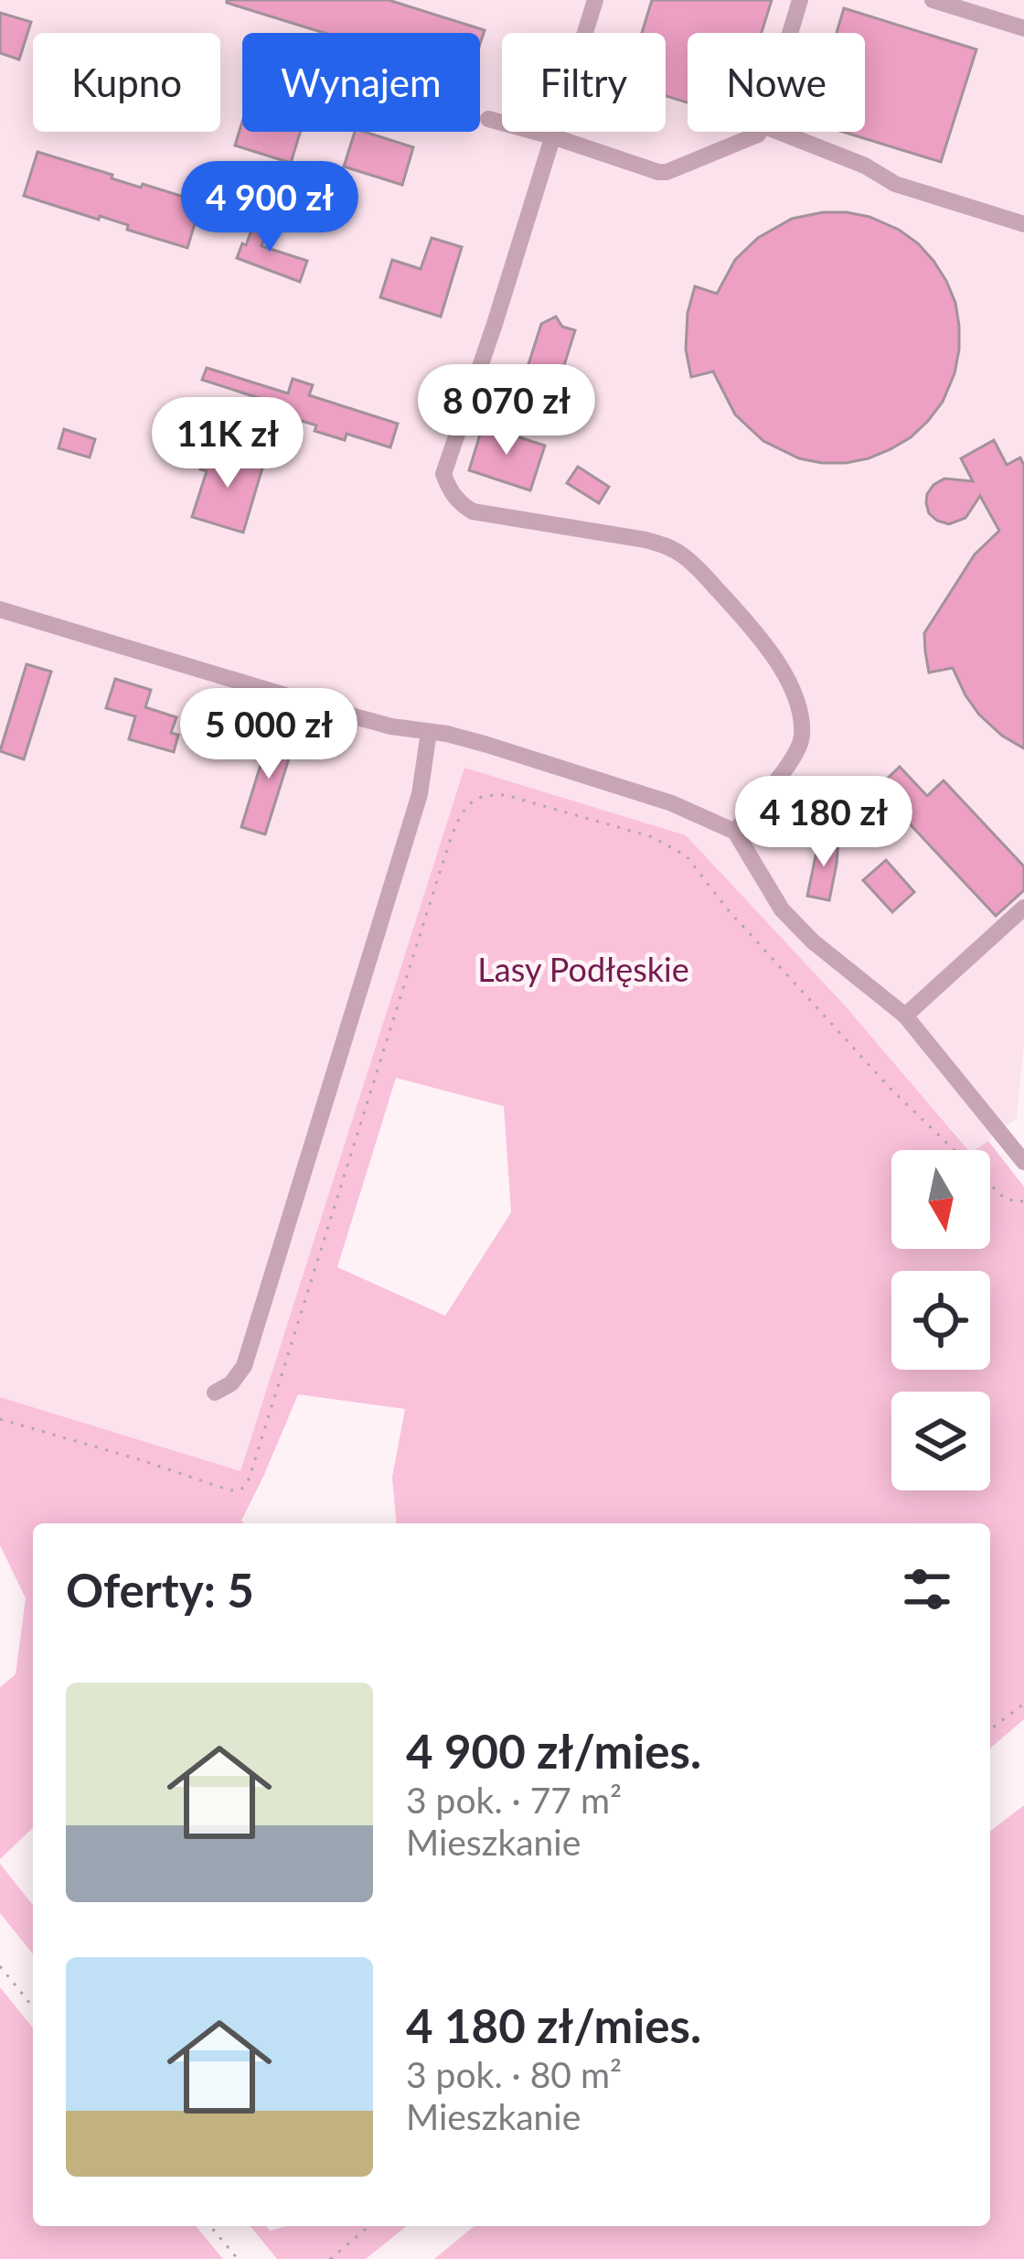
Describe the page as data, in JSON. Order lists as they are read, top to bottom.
{
  "parks": ["Lasy Podłęskie"],
  "north": "bottom",
  "page": {
    "chip": [
      "Kupno",
      "Wynajem",
      "Filtry",
      "Nowe"
    ],
    "price": [
      "4 900 zł",
      "8 070 zł",
      "11K zł",
      "5 000 zł",
      "4 180 zł"
    ],
    "heading": "Oferty: 5",
    "list": [
      {
        "name": "4 900 zł/mies.",
        "note": "3 pok. · 77 m² · Mieszkanie"
      },
      {
        "name": "4 180 zł/mies.",
        "note": "3 pok. · 80 m² · Mieszkanie"
      }
    ]
  }
}
